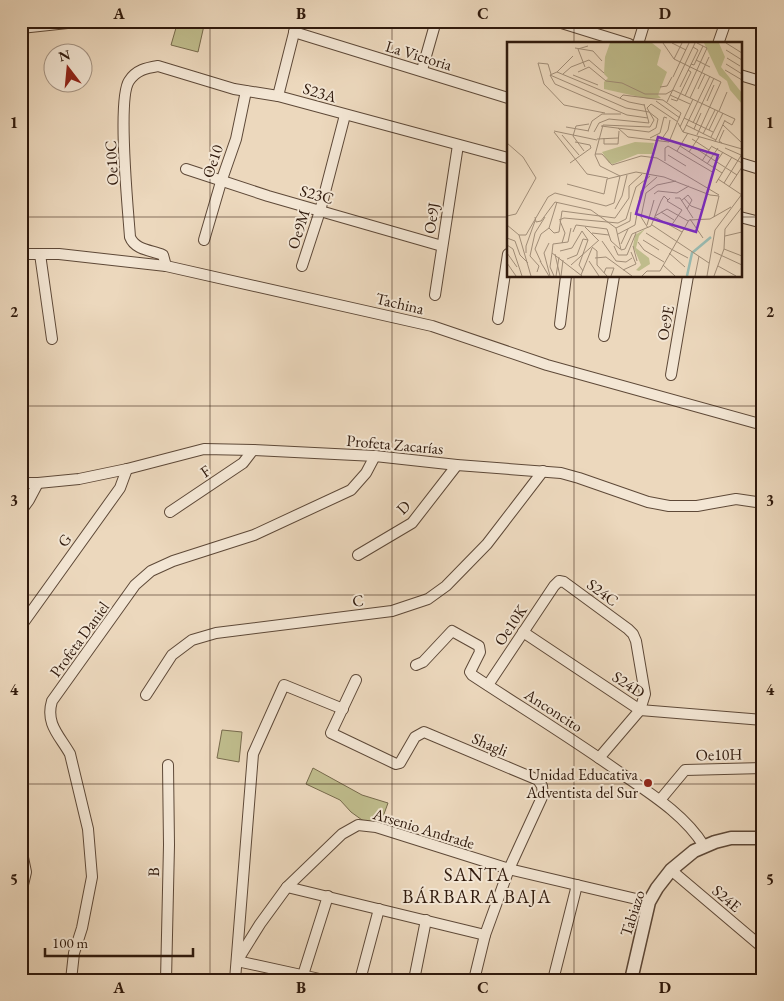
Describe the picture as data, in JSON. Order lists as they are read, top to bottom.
{
  "streets": {
    "street": [
      "La Victoria",
      "S23A",
      "Oe10",
      "Oe10C",
      "S23C",
      "Oe9J",
      "Oe9M",
      "Tachina",
      "Oe9E",
      "Profeta Zacarías",
      "F",
      "D",
      "G",
      "S24C",
      "C",
      "Oe10K",
      "Profeta Daniel",
      "S24D",
      "Anconcito",
      "Shagli",
      "Oe10H",
      "Arsenio Andrade",
      "B",
      "S24E",
      "Tabiazo"
    ]
  },
  "crossings": [
    ["S23A", "Oe10"],
    ["S23A", "Oe10C"],
    ["S23A", "Oe9J"],
    ["S23A", "Oe9M"],
    ["Oe10", "S23C"],
    ["Oe10C", "Tachina"],
    ["S23C", "Oe9J"],
    ["S23C", "Oe9M"],
    ["Profeta Zacarías", "F"],
    ["Profeta Zacarías", "D"],
    ["Profeta Zacarías", "G"],
    ["Profeta Zacarías", "C"],
    ["Profeta Zacarías", "Profeta Daniel"],
    ["S24C", "Oe10K"],
    ["S24C", "S24D"],
    ["Oe10K", "S24D"],
    ["Oe10K", "Anconcito"],
    ["Anconcito", "Oe10H"],
    ["Anconcito", "Tabiazo"],
    ["Shagli", "Arsenio Andrade"],
    ["Arsenio Andrade", "Tabiazo"],
    ["S24E", "Tabiazo"]
  ],
  "districts": ["SANTA BÁRBARA BAJA"],
  "places": ["Unidad Educativa Adventista del Sur"],
  "scale_bar": "100 m",
  "north": "top",
  "grid": {
    "columns": [
      "A",
      "B",
      "C",
      "D"
    ],
    "rows": [
      "1",
      "2",
      "3",
      "4",
      "5"
    ]
  }
}
